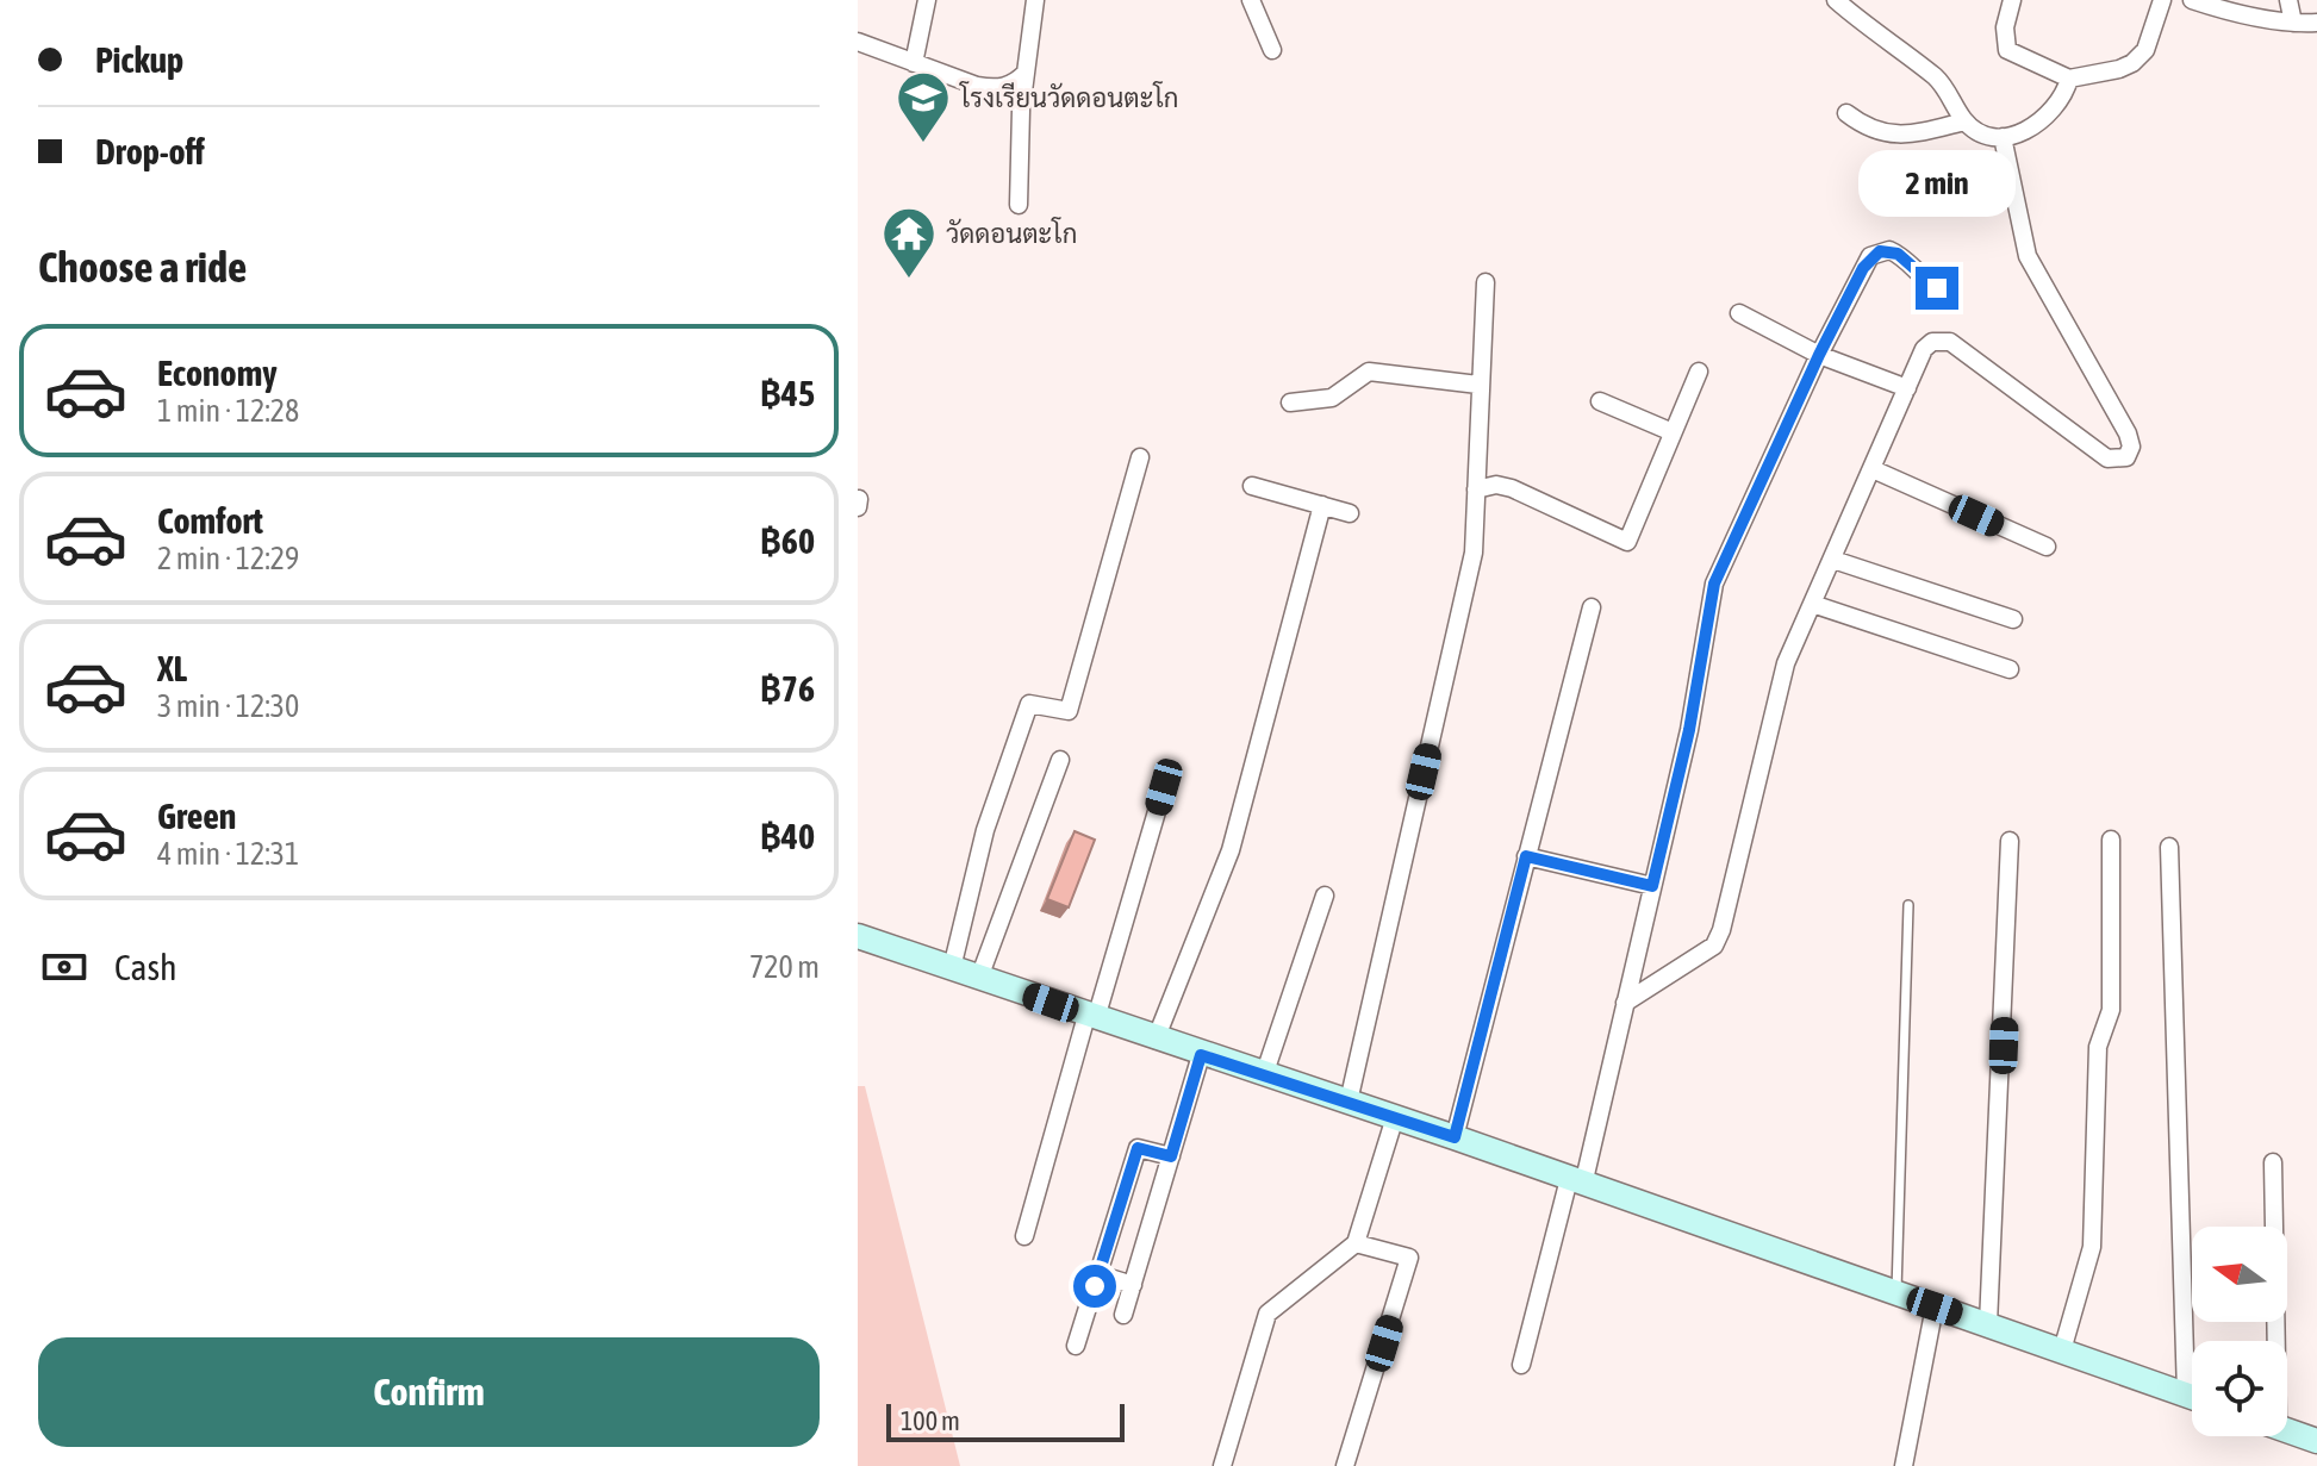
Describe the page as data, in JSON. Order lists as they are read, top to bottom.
{
  "places": {
    "school or university": ["โรงเรียนวัดดอนตะโก"],
    "temple": ["วัดดอนตะโก"]
  },
  "scale_bar": "100 m",
  "north": "left",
  "page": {
    "banner": ["Pickup", "Drop-off"],
    "bubble": "2 min",
    "heading": "Choose a ride",
    "list": [
      {
        "name": "Economy",
        "note": "1 min · 12:28",
        "value": "฿45"
      },
      {
        "name": "Comfort",
        "note": "2 min · 12:29",
        "value": "฿60"
      },
      {
        "name": "XL",
        "note": "3 min · 12:30",
        "value": "฿76"
      },
      {
        "name": "Green",
        "note": "4 min · 12:31",
        "value": "฿40"
      }
    ],
    "pay": ["Cash", "720 m"],
    "buttons": "Confirm",
    "scale": "100 m"
  }
}
